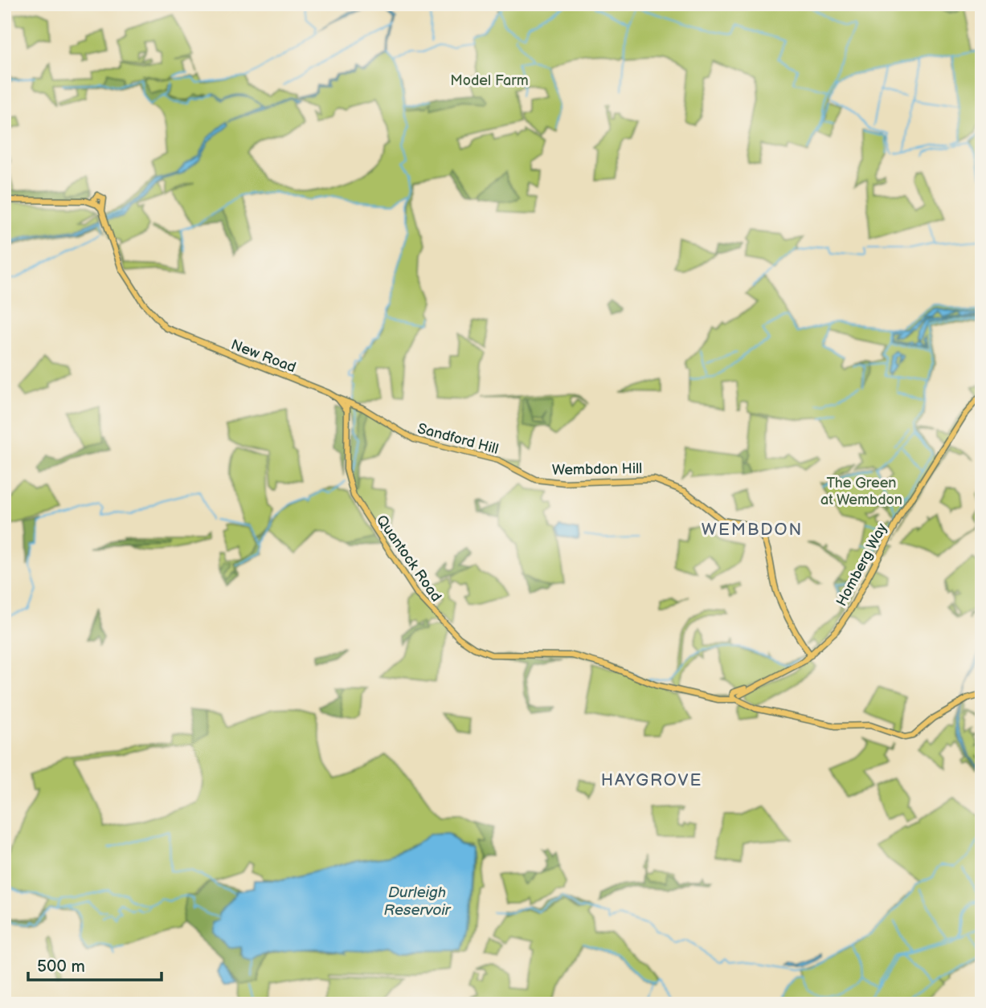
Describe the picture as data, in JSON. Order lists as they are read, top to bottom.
{
  "streets": {
    "main road": [
      "New Road",
      "Sandford Hill",
      "Wembdon Hill",
      "Quantock Road",
      "Homberg Way"
    ]
  },
  "crossings": [
    ["New Road", "Sandford Hill"],
    ["New Road", "Quantock Road"],
    ["Sandford Hill", "Wembdon Hill"],
    ["Sandford Hill", "Quantock Road"],
    ["Wembdon Hill", "Homberg Way"],
    ["Quantock Road", "Homberg Way"]
  ],
  "districts": ["WEMBDON", "HAYGROVE"],
  "water": ["Durleigh Reservoir"],
  "parks": ["Model Farm", "The Green at Wembdon"],
  "scale_bar": "500 m"
}
